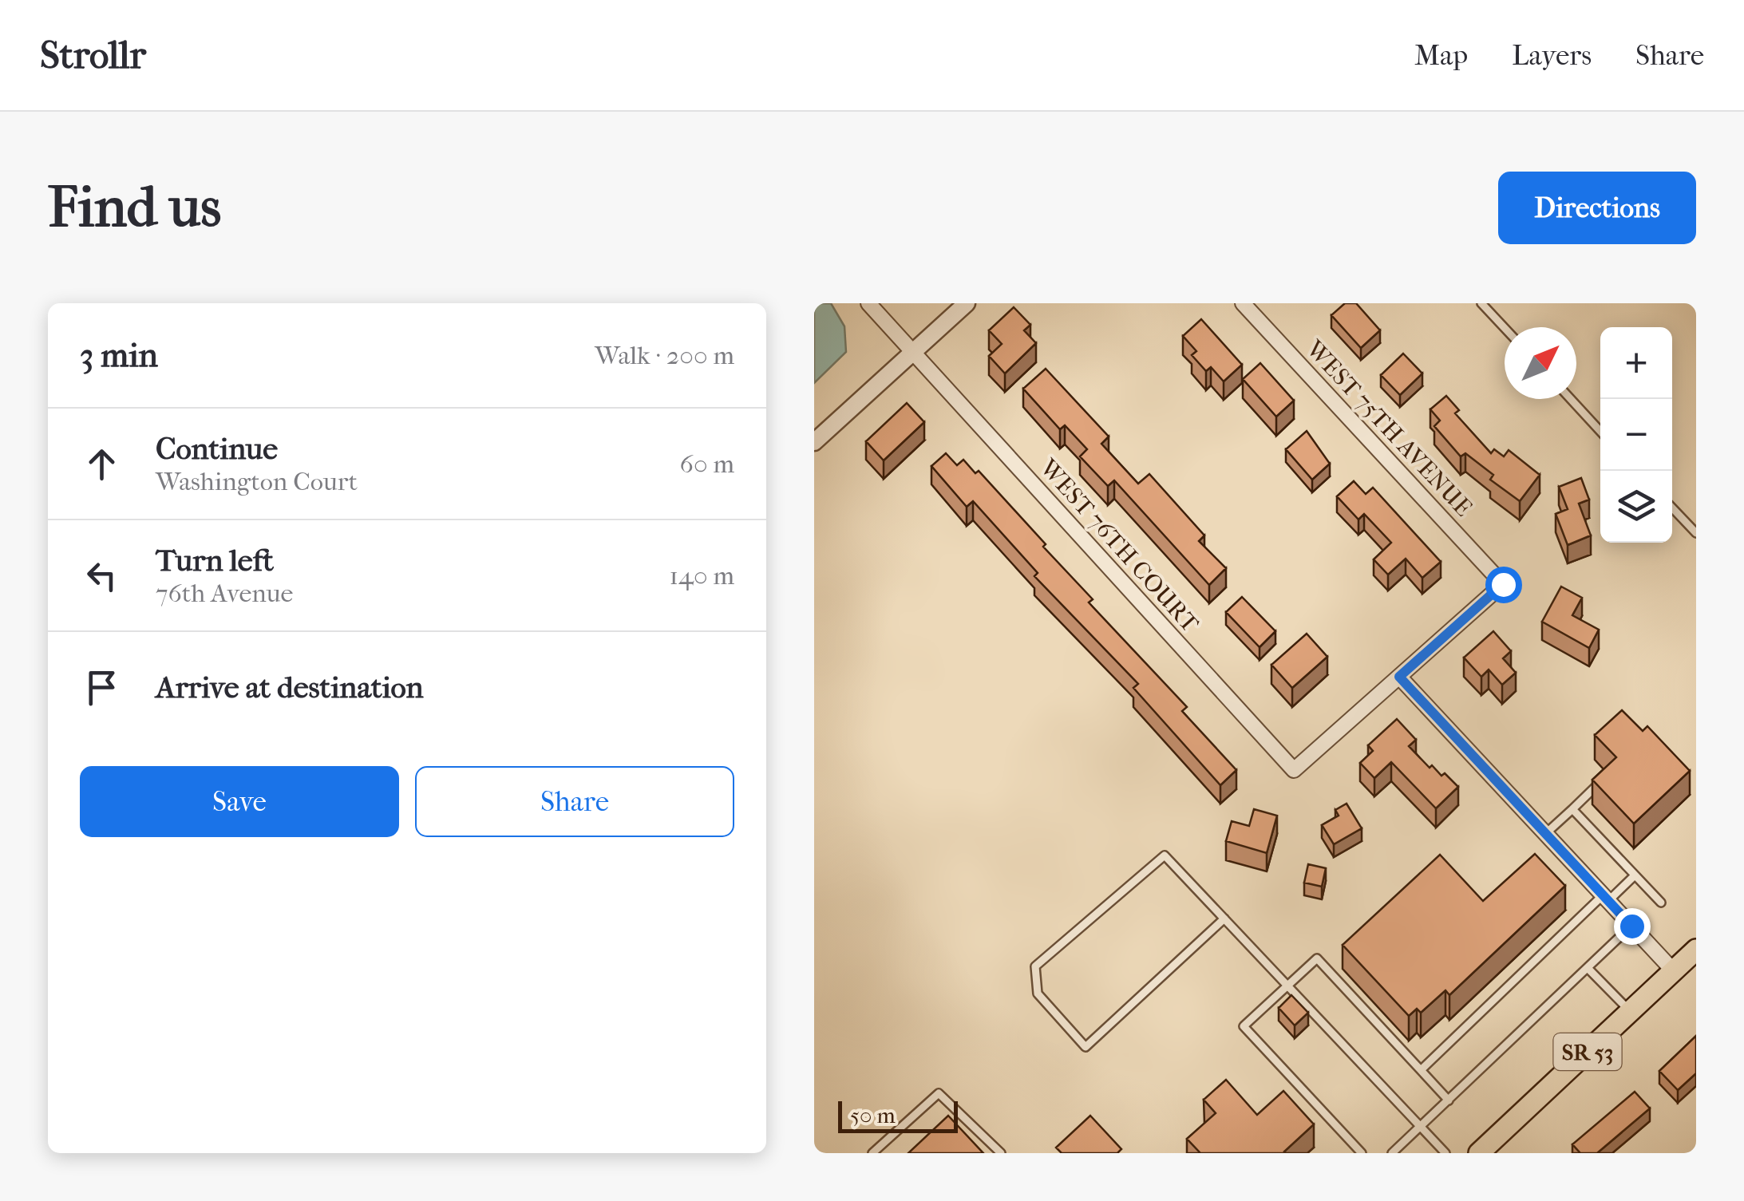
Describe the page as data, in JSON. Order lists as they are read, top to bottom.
{
  "streets": {
    "main road": ["SR 53"],
    "street": ["WEST 75TH AVENUE", "WEST 76TH COURT"]
  },
  "crossings": [
    ["WEST 75TH AVENUE", "WEST 76TH COURT"]
  ],
  "scale_bar": "50 m",
  "north": "top right",
  "page": {
    "header": "Strollr",
    "nav": ["Map", "Layers", "Share"],
    "buttons": [
      "Directions",
      ["Save", "Share"]
    ],
    "title": "Find us",
    "heading": ["3 min", "Walk · 200 m"],
    "map_buttons": ["+", "−"],
    "list": [
      ["Continue", "Washington Court", "60 m"],
      ["Turn left", "76th Avenue", "140 m"],
      "Arrive at destination"
    ],
    "scale": "50 m"
  }
}
